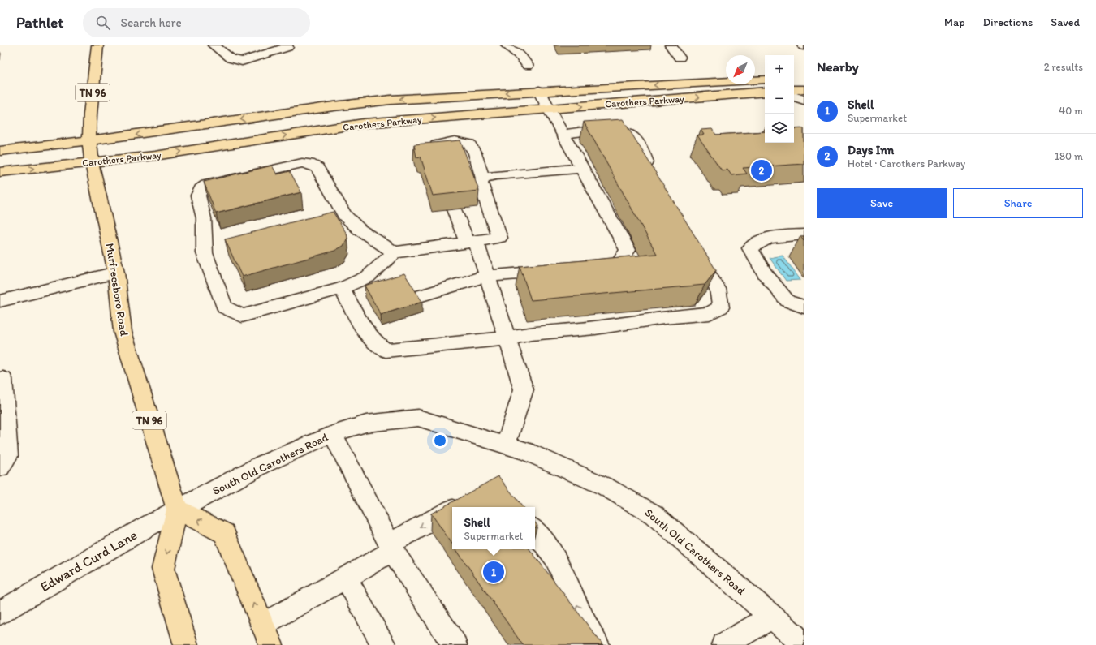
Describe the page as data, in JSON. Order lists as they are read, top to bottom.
{
  "streets": {
    "main road": ["TN 96", "Carothers Parkway", "Murfreesboro Road"],
    "street": ["South Old Carothers Road", "Edward Curd Lane"]
  },
  "crossings": [
    ["Carothers Parkway", "Murfreesboro Road"],
    ["Murfreesboro Road", "South Old Carothers Road"],
    ["Murfreesboro Road", "Edward Curd Lane"],
    ["South Old Carothers Road", "Edward Curd Lane"]
  ],
  "north": "bottom left",
  "page": {
    "header": "Pathlet",
    "search": "Search here",
    "nav": ["Map", "Directions", "Saved"],
    "heading": ["Nearby", "2 results"],
    "map_buttons": ["+", "−"],
    "list": [
      {
        "mark": "1",
        "name": "Shell",
        "note": "Supermarket",
        "value": "40 m"
      },
      {
        "mark": "2",
        "name": "Days Inn",
        "note": "Hotel · Carothers Parkway",
        "value": "180 m"
      }
    ],
    "pins": ["2", "1"],
    "buttons": ["Save", "Share"],
    "popup": ["Shell", "Supermarket"]
  }
}
